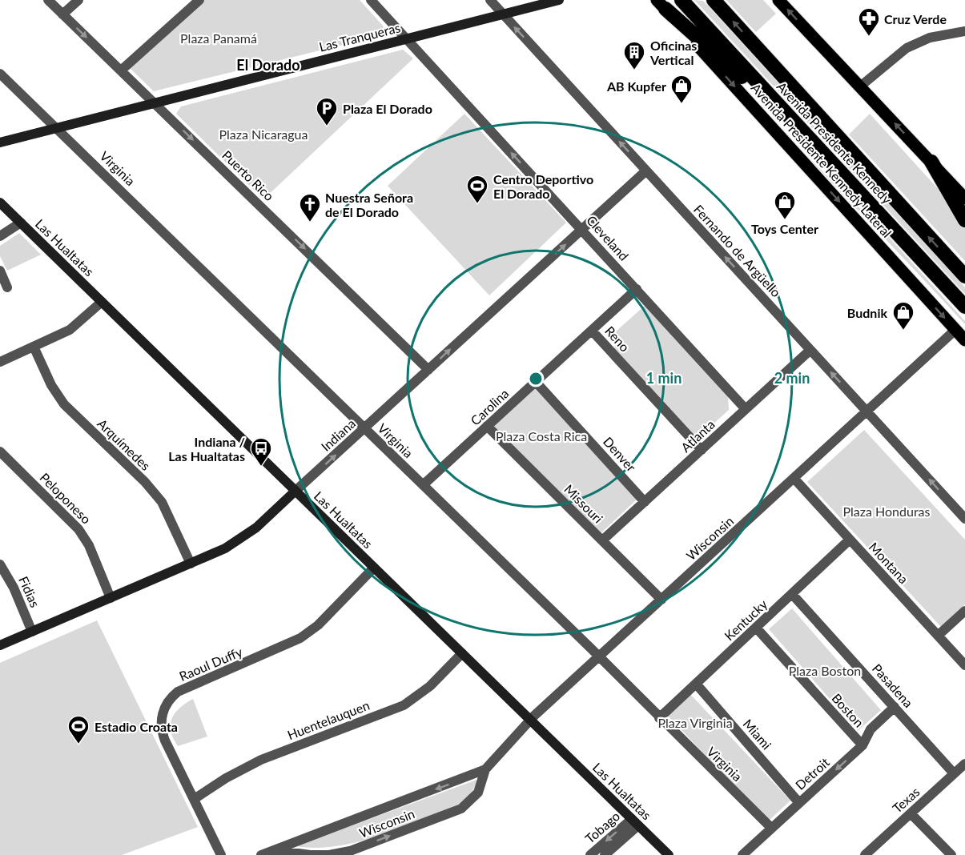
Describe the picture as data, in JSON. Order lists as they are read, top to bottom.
{
  "streets": {
    "highway": ["Avenida Presidente Kennedy"],
    "main road": ["Avenida Presidente Kennedy Lateral"],
    "street": [
      "Las Tranqueras",
      "Virginia",
      "Puerto Rico",
      "Cleveland",
      "Las Hualtatas",
      "Fernando de Argüello",
      "Reno",
      "Carolina",
      "Indiana",
      "Atlanta",
      "Arquímedes",
      "Denver",
      "Peloponeso",
      "Missouri",
      "Wisconsin",
      "Montana",
      "Fidias",
      "Kentucky",
      "Raoul Duffy",
      "Pasadena",
      "Boston",
      "Huentelauquen",
      "Miami",
      "Detroit",
      "Texas",
      "Tobago"
    ]
  },
  "crossings": [
    ["Las Tranqueras", "Virginia"],
    ["Las Tranqueras", "Puerto Rico"],
    ["Las Tranqueras", "Cleveland"],
    ["Las Tranqueras", "Fernando de Argüello"],
    ["Avenida Presidente Kennedy Lateral", "Wisconsin"],
    ["Virginia", "Carolina"],
    ["Virginia", "Indiana"],
    ["Virginia", "Wisconsin"],
    ["Virginia", "Kentucky"],
    ["Virginia", "Detroit"],
    ["Puerto Rico", "Indiana"],
    ["Cleveland", "Carolina"],
    ["Cleveland", "Indiana"],
    ["Cleveland", "Atlanta"],
    ["Las Hualtatas", "Indiana"],
    ["Las Hualtatas", "Wisconsin"],
    ["Las Hualtatas", "Raoul Duffy"],
    ["Las Hualtatas", "Huentelauquen"],
    ["Las Hualtatas", "Tobago"],
    ["Fernando de Argüello", "Indiana"],
    ["Fernando de Argüello", "Atlanta"],
    ["Fernando de Argüello", "Wisconsin"],
    ["Reno", "Carolina"],
    ["Reno", "Atlanta"],
    ["Carolina", "Denver"],
    ["Carolina", "Missouri"],
    ["Indiana", "Arquímedes"],
    ["Indiana", "Peloponeso"],
    ["Indiana", "Fidias"],
    ["Atlanta", "Denver"],
    ["Atlanta", "Missouri"],
    ["Missouri", "Wisconsin"],
    ["Wisconsin", "Montana"],
    ["Montana", "Kentucky"],
    ["Kentucky", "Pasadena"],
    ["Kentucky", "Boston"],
    ["Kentucky", "Miami"],
    ["Raoul Duffy", "Huentelauquen"],
    ["Pasadena", "Detroit"],
    ["Pasadena", "Texas"],
    ["Boston", "Detroit"],
    ["Miami", "Detroit"]
  ],
  "one_way": [
    "Puerto Rico",
    "Cleveland",
    "Fernando de Argüello",
    "Indiana",
    "Detroit"
  ],
  "districts": ["El Dorado"],
  "parks": [
    "Plaza Panamá",
    "Plaza Nicaragua",
    "Plaza Costa Rica",
    "Plaza Honduras",
    "Plaza Boston",
    "Plaza Virginia"
  ],
  "places": {
    "pharmacy": ["Cruz Verde"],
    "building": ["Oficinas Vertical"],
    "shop": ["AB Kupfer", "Toys Center", "Budnik"],
    "parking": ["Plaza El Dorado"],
    "sports": ["Centro Deportivo El Dorado", "Estadio Croata"],
    "church": ["Nuestra Señora de El Dorado"],
    "bus stop": ["Indiana / Las Hualtatas"]
  },
  "rings": ["1 min", "2 min"]
}
